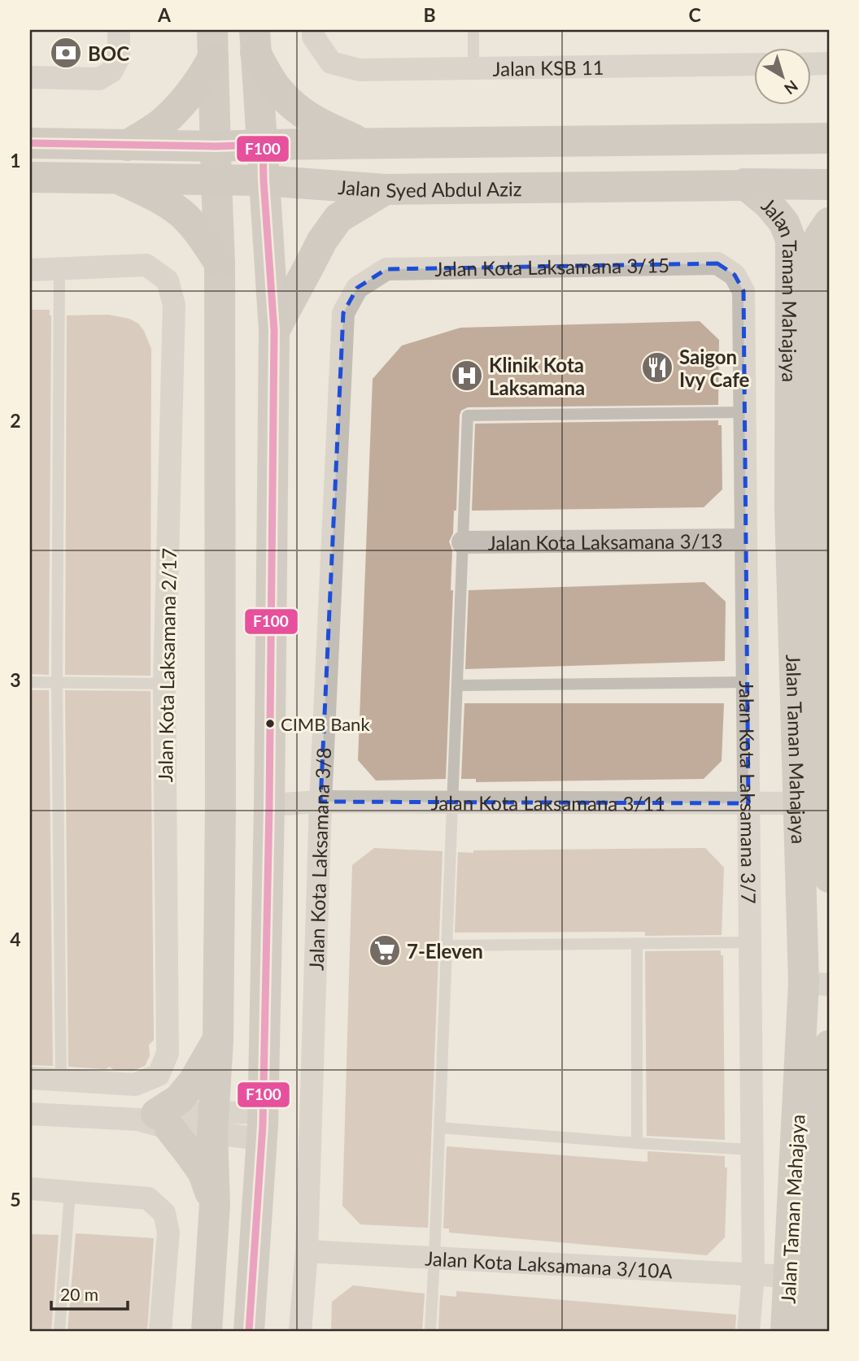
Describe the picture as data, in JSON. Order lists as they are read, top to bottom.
{
  "streets": {
    "main road": ["Jalan Syed Abdul Aziz", "Jalan Taman Mahajaya"],
    "street": [
      "Jalan KSB 11",
      "Jalan Kota Laksamana 3/15",
      "Jalan Kota Laksamana 3/13",
      "Jalan Kota Laksamana 2/17",
      "Jalan Kota Laksamana 3/7",
      "Jalan Kota Laksamana 3/11",
      "Jalan Kota Laksamana 3/8",
      "Jalan Kota Laksamana 3/10A"
    ]
  },
  "crossings": [
    ["Jalan Syed Abdul Aziz", "Jalan Taman Mahajaya"],
    ["Jalan Kota Laksamana 3/15", "Jalan Kota Laksamana 3/7"],
    ["Jalan Kota Laksamana 3/15", "Jalan Kota Laksamana 3/8"],
    ["Jalan Taman Mahajaya", "Jalan Kota Laksamana 3/11"],
    ["Jalan Taman Mahajaya", "Jalan Kota Laksamana 3/10A"],
    ["Jalan Kota Laksamana 3/13", "Jalan Kota Laksamana 3/7"],
    ["Jalan Kota Laksamana 3/7", "Jalan Kota Laksamana 3/11"],
    ["Jalan Kota Laksamana 3/7", "Jalan Kota Laksamana 3/10A"],
    ["Jalan Kota Laksamana 3/11", "Jalan Kota Laksamana 3/8"],
    ["Jalan Kota Laksamana 3/8", "Jalan Kota Laksamana 3/10A"]
  ],
  "places": {
    "bank": ["BOC"],
    "restaurant": ["Saigon Ivy Cafe"],
    "hospital": ["Klinik Kota Laksamana"],
    "other": ["CIMB Bank"],
    "supermarket": ["7-Eleven"]
  },
  "lines": ["transit line F100"],
  "scale_bar": "20 m",
  "north": "bottom right",
  "grid": {
    "columns": ["A", "B", "C"],
    "rows": [
      "1",
      "2",
      "3",
      "4",
      "5"
    ]
  }
}
